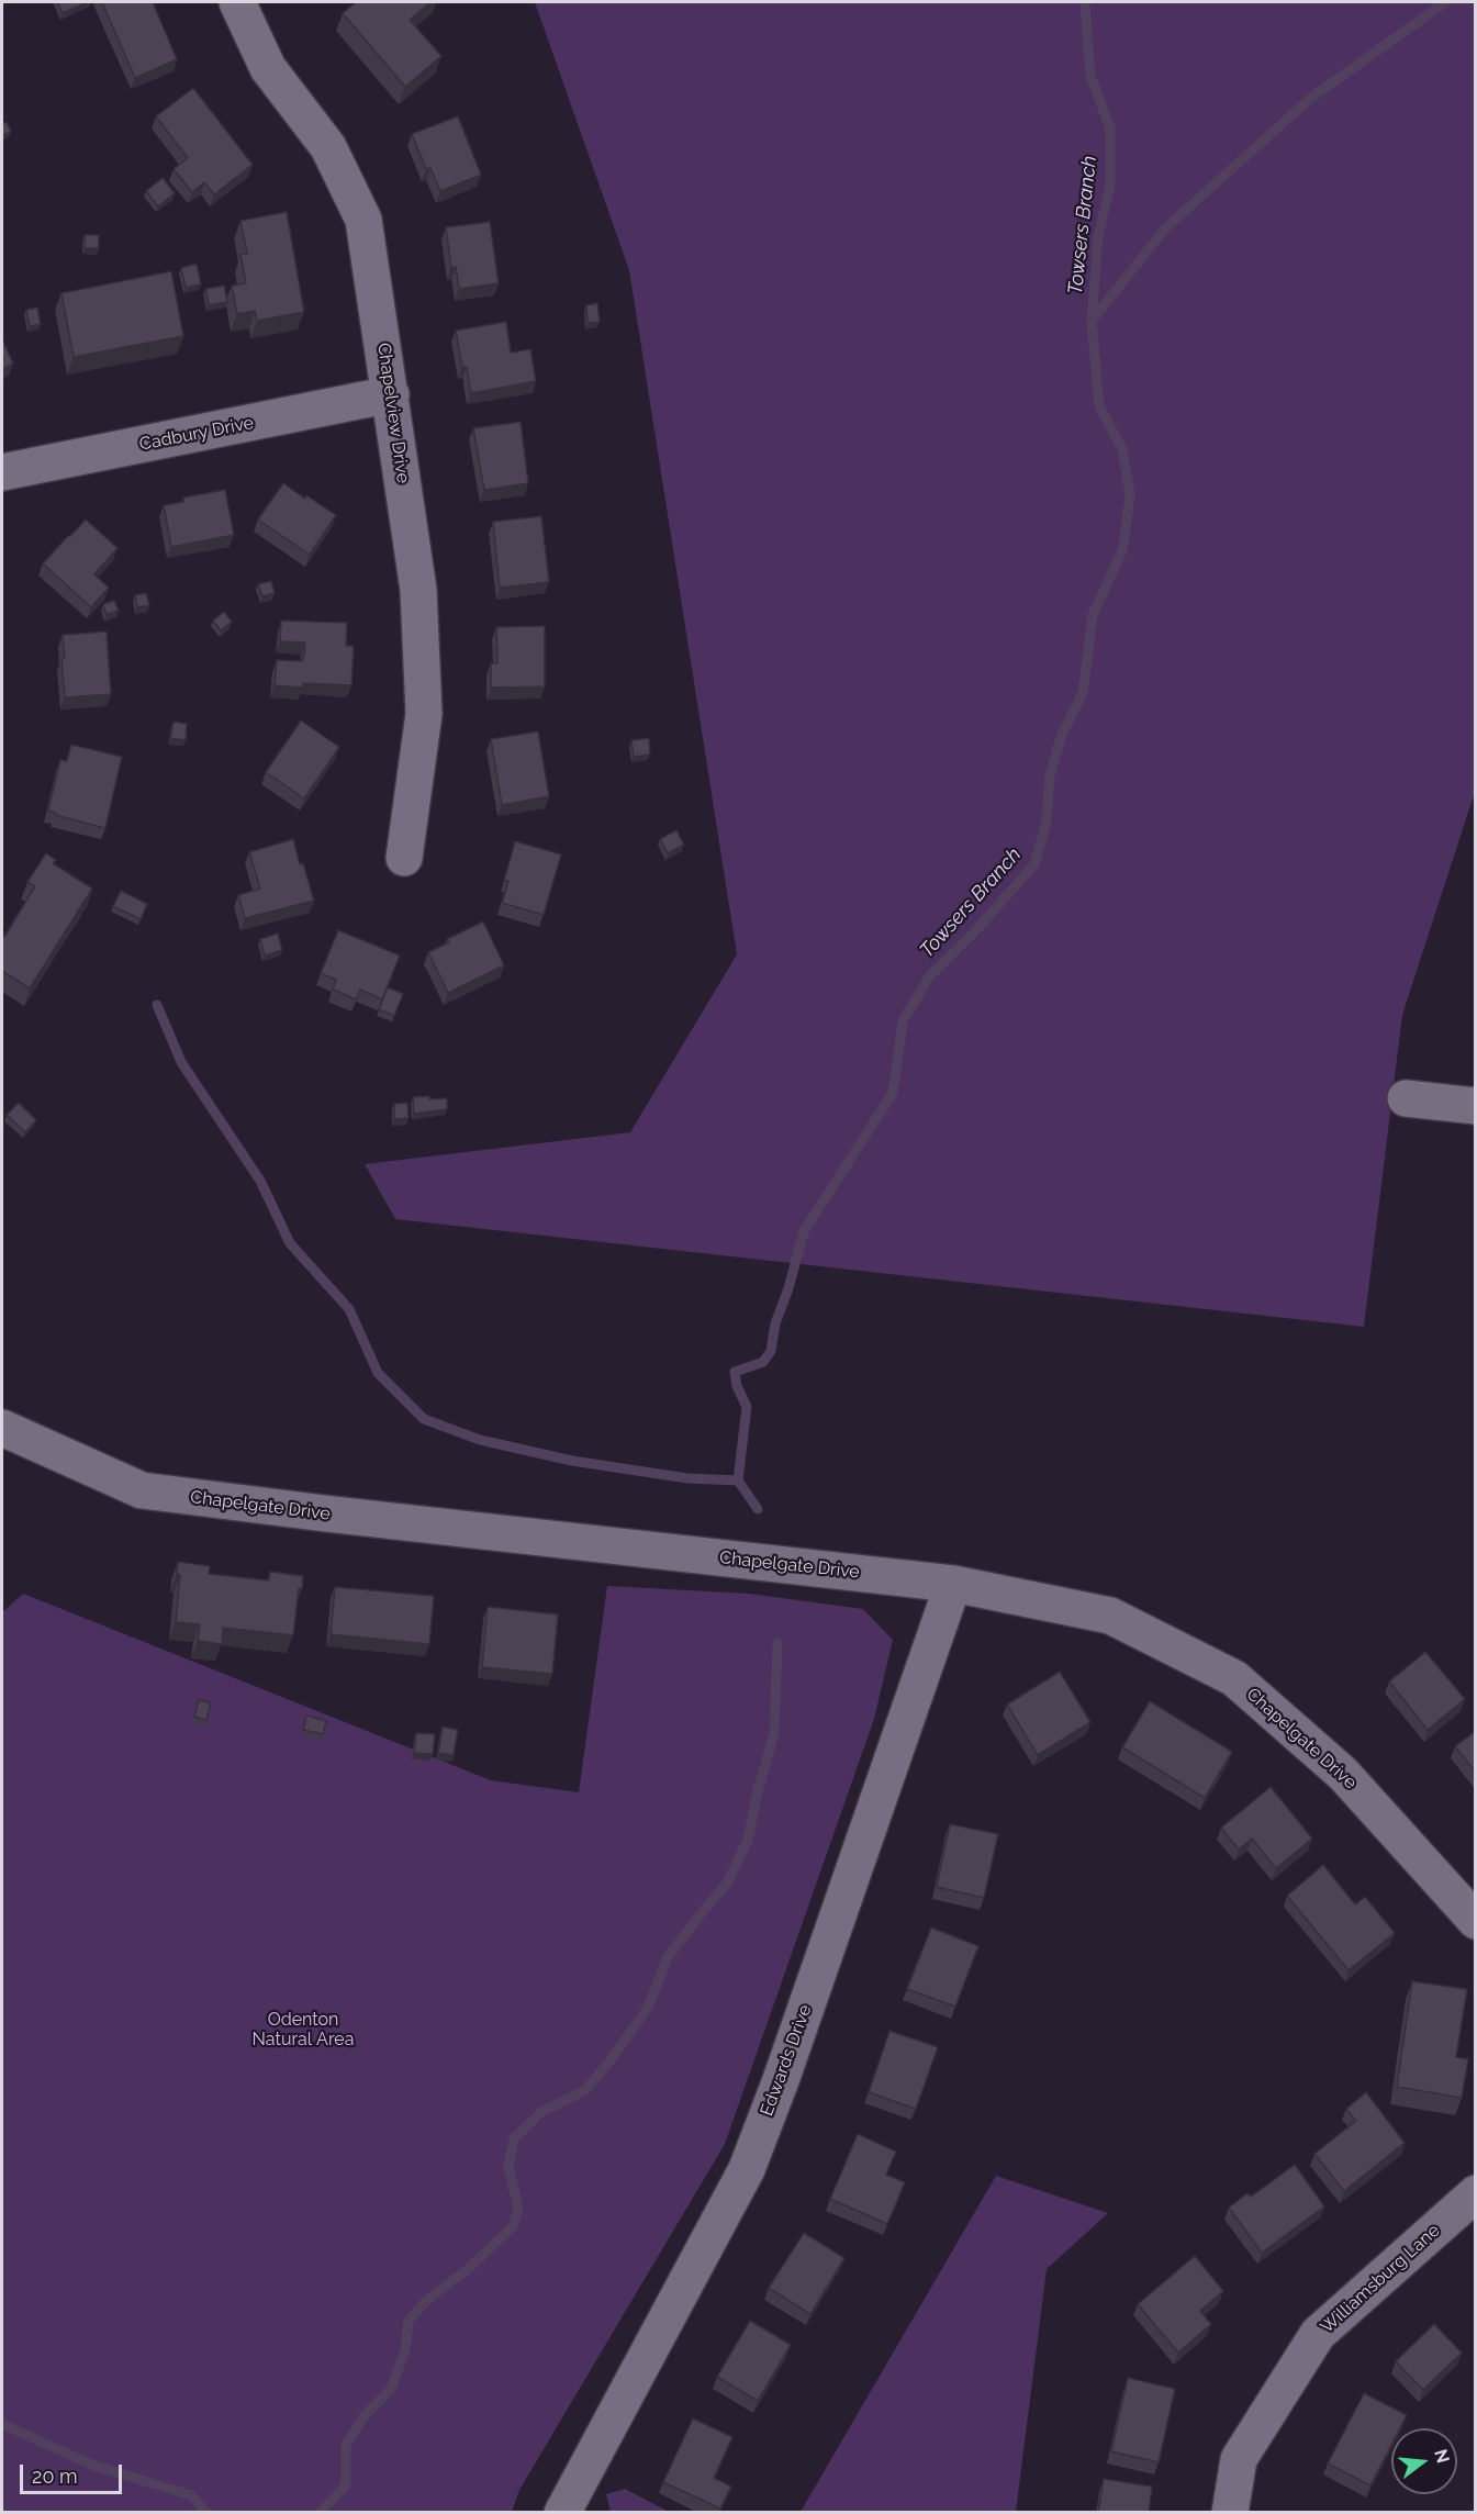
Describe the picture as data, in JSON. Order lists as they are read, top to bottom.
{
  "streets": {
    "street": [
      "Chapelview Drive",
      "Cadbury Drive",
      "Chapelgate Drive",
      "Edwards Drive",
      "Williamsburg Lane"
    ]
  },
  "crossings": [
    ["Chapelview Drive", "Cadbury Drive"],
    ["Chapelgate Drive", "Edwards Drive"]
  ],
  "water": ["Towsers Branch"],
  "parks": ["Odenton Natural Area"],
  "scale_bar": "20 m",
  "north": "right"
}
